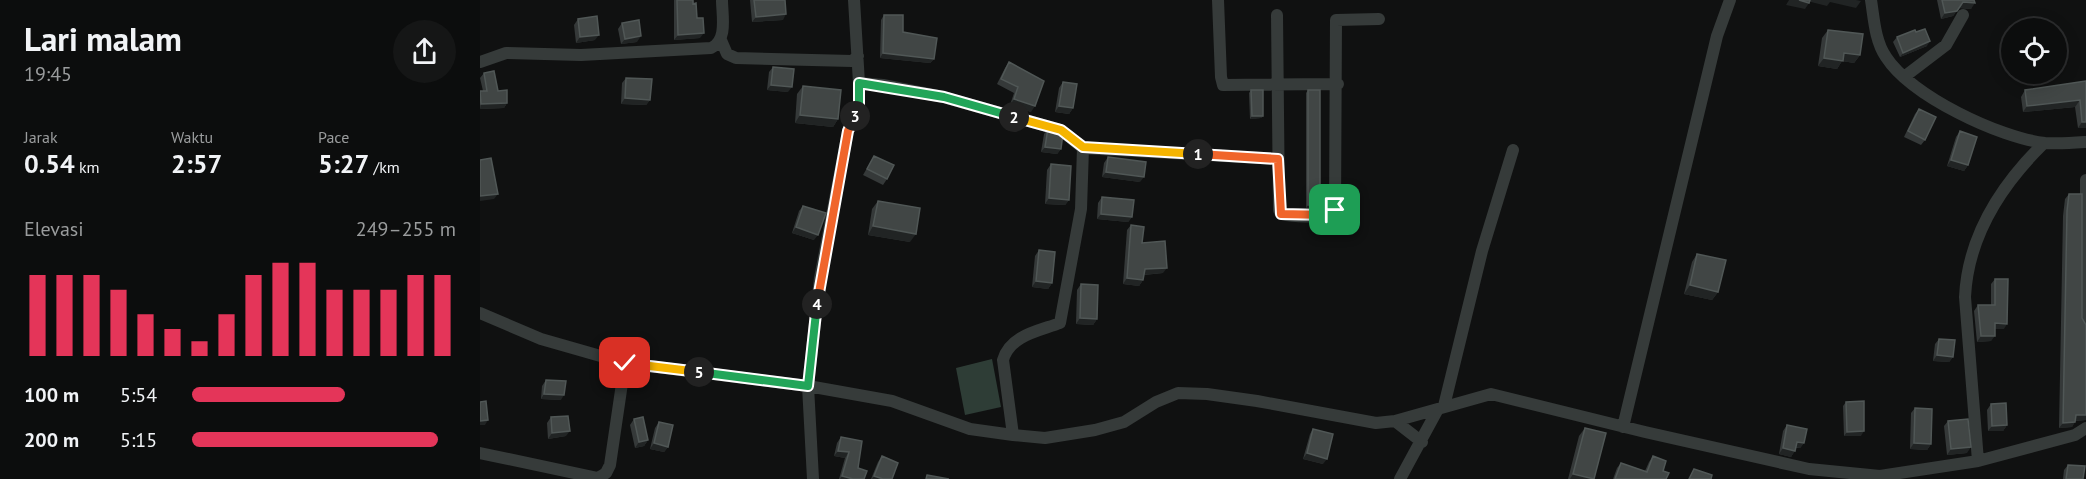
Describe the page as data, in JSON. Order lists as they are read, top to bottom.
{
  "page": {
    "heading": ["Lari malam", "19:45"],
    "pins": [
      "3",
      "2",
      "1",
      "4",
      "5"
    ],
    "stats": [
      ["Jarak", "0.54 km"],
      ["Waktu", "2:57"],
      ["Pace", "5:27 /km"]
    ],
    "chart": ["Elevasi", "249–255 m"],
    "list": [
      {
        "name": "100 m",
        "note": "5:54"
      },
      {
        "name": "200 m",
        "note": "5:15"
      }
    ]
  }
}
